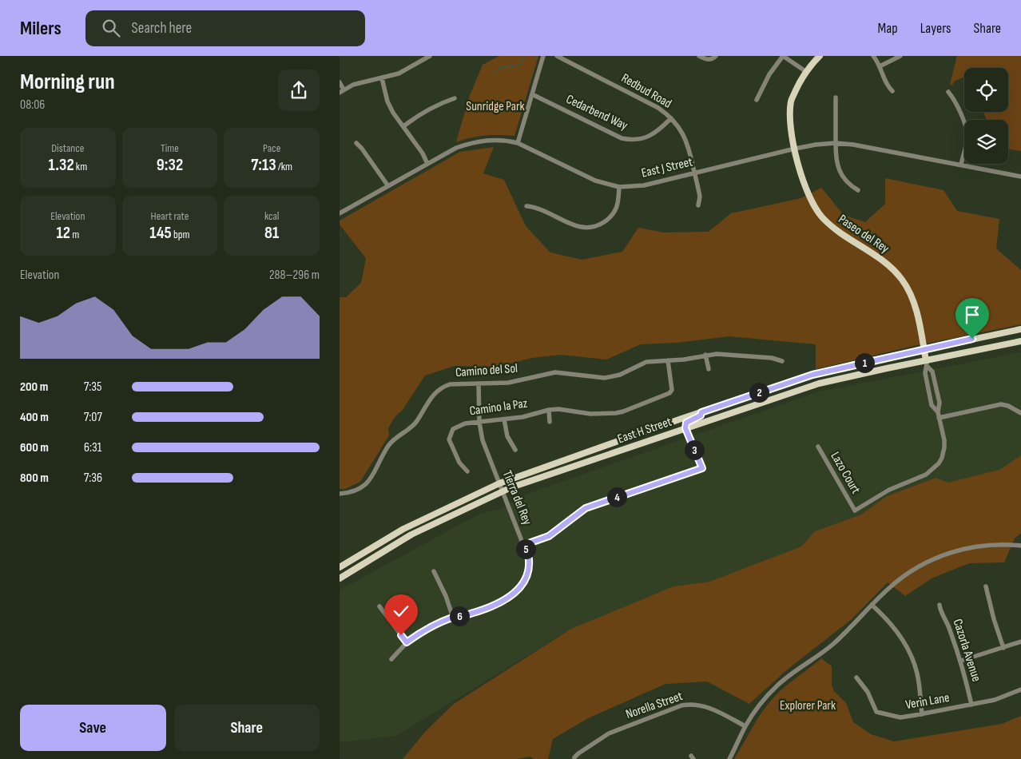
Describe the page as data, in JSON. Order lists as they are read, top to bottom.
{
  "streets": {
    "main road": ["Paseo del Rey", "East H Street"],
    "street": [
      "Redbud Road",
      "Cedarbend Way",
      "East J Street",
      "Camino del Sol",
      "Camino la Paz",
      "Lazo Court",
      "Tierra del Rey",
      "Cazorla Avenue",
      "Verin Lane",
      "Norella Street"
    ]
  },
  "crossings": [
    ["Redbud Road", "Cedarbend Way"],
    ["Redbud Road", "East J Street"],
    ["East J Street", "Paseo del Rey"],
    ["Paseo del Rey", "East H Street"],
    ["Paseo del Rey", "Lazo Court"],
    ["Camino del Sol", "Camino la Paz"],
    ["Camino del Sol", "Tierra del Rey"],
    ["Camino la Paz", "Tierra del Rey"],
    ["East H Street", "Tierra del Rey"],
    ["Cazorla Avenue", "Verin Lane"]
  ],
  "parks": ["Sunridge Park", "Explorer Park"],
  "page": {
    "header": "Milers",
    "search": "Search here",
    "nav": ["Map", "Layers", "Share"],
    "heading": ["Morning run", "08:06"],
    "stats": [
      ["Distance", "1.32 km"],
      ["Time", "9:32"],
      ["Pace", "7:13 /km"],
      ["Elevation", "12 m"],
      ["Heart rate", "145 bpm"],
      ["kcal", "81"]
    ],
    "chart": ["Elevation", "288–296 m"],
    "pins": [
      "1",
      "2",
      "3",
      "4",
      "5",
      "6"
    ],
    "list": [
      {
        "name": "200 m",
        "note": "7:35"
      },
      {
        "name": "400 m",
        "note": "7:07"
      },
      {
        "name": "600 m",
        "note": "6:31"
      },
      {
        "name": "800 m",
        "note": "7:36"
      }
    ],
    "buttons": ["Save", "Share"]
  }
}
